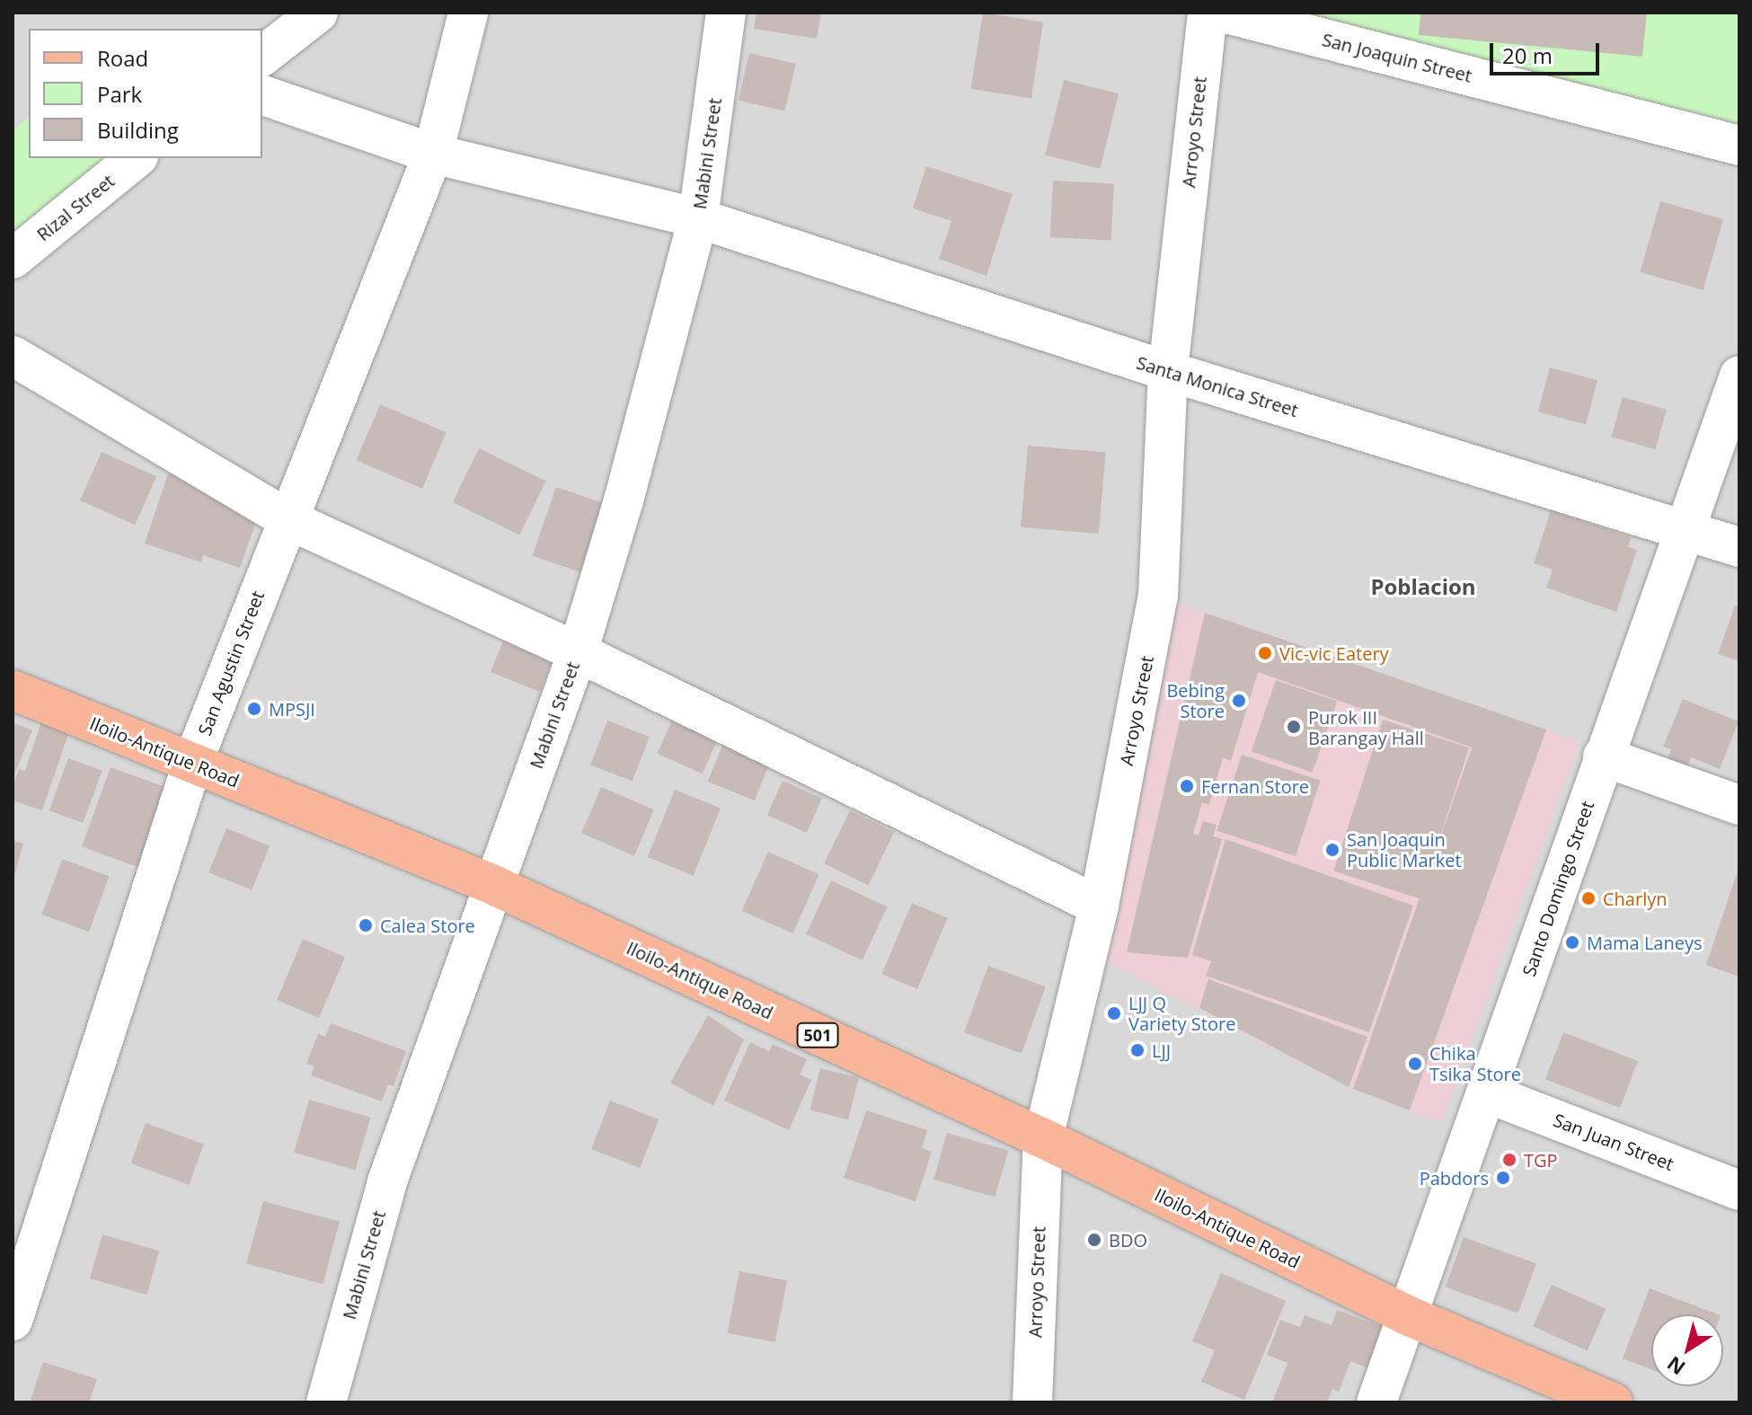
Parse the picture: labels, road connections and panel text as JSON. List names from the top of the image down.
{
  "streets": {
    "main road": ["Iloilo-Antique Road", "501"],
    "street": [
      "San Joaquin Street",
      "Arroyo Street",
      "Mabini Street",
      "Rizal Street",
      "Santa Monica Street",
      "San Agustin Street",
      "Santo Domingo Street",
      "San Juan Street"
    ]
  },
  "crossings": [
    ["Arroyo Street", "Santa Monica Street"],
    ["Arroyo Street", "Iloilo-Antique Road"],
    ["Mabini Street", "Santa Monica Street"],
    ["Mabini Street", "Iloilo-Antique Road"],
    ["Santa Monica Street", "San Agustin Street"],
    ["Santa Monica Street", "Santo Domingo Street"],
    ["San Agustin Street", "Iloilo-Antique Road"],
    ["Iloilo-Antique Road", "Santo Domingo Street"],
    ["Santo Domingo Street", "San Juan Street"]
  ],
  "districts": ["Poblacion"],
  "places": [
    "Vic-vic Eatery",
    "Bebing Store",
    "MPSJI",
    "Purok III Barangay Hall",
    "Fernan Store",
    "San Joaquin Public Market",
    "Charlyn",
    "Calea Store",
    "Mama Laneys",
    "LJJ Q Variety Store",
    "LJJ",
    "Chika Tsika Store",
    "TGP",
    "Pabdors",
    "BDO"
  ],
  "legend": ["Road", "Park", "Building"],
  "scale_bar": "20 m",
  "north": "bottom left"
}
